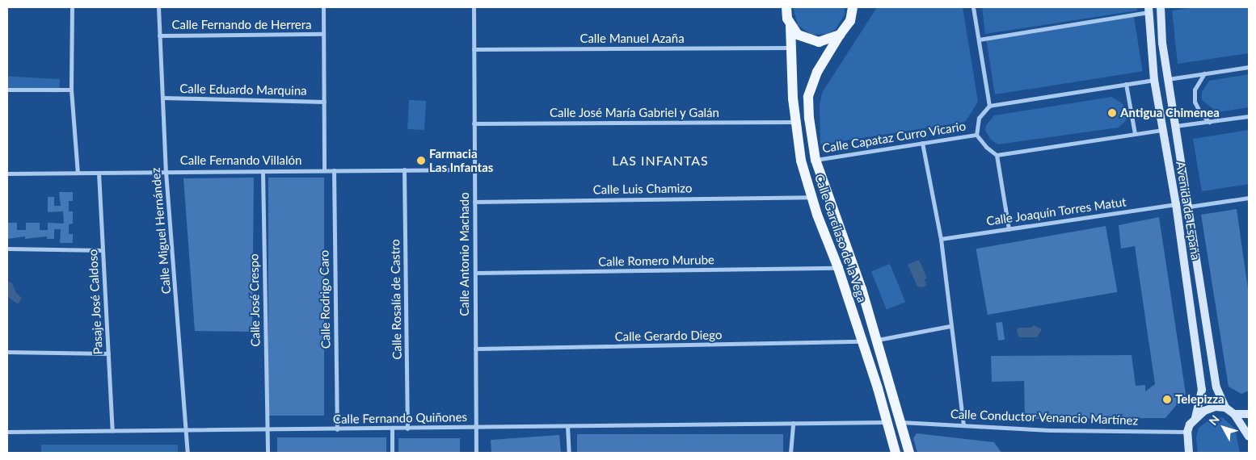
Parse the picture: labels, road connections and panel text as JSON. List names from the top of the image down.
{
  "streets": {
    "main road": ["Avenida de España", "Calle Garcilaso de la Vega"],
    "street": [
      "Calle Fernando de Herrera",
      "Calle Manuel Azaña",
      "Calle Eduardo Marquina",
      "Calle José María Gabriel y Galán",
      "Calle Capataz Curro Vicario",
      "Calle Fernando Villalón",
      "Calle Luis Chamizo",
      "Calle Joaquín Torres Matut",
      "Calle Miguel Hernández",
      "Calle Antonio Machado",
      "Calle Romero Murube",
      "Calle Rodrigo Caro",
      "Calle Rosalía de Castro",
      "Calle José Crespo",
      "Pasaje José Caldoso",
      "Calle Gerardo Diego",
      "Calle Conductor Venancio Martínez",
      "Calle Fernando Quiñones"
    ]
  },
  "crossings": [
    ["Calle Fernando de Herrera", "Calle Miguel Hernández"],
    ["Calle Manuel Azaña", "Calle Garcilaso de la Vega"],
    ["Calle Manuel Azaña", "Calle Antonio Machado"],
    ["Calle Eduardo Marquina", "Calle Miguel Hernández"],
    ["Calle José María Gabriel y Galán", "Calle Garcilaso de la Vega"],
    ["Calle José María Gabriel y Galán", "Calle Antonio Machado"],
    ["Calle Capataz Curro Vicario", "Calle Garcilaso de la Vega"],
    ["Calle Fernando Villalón", "Calle Miguel Hernández"],
    ["Calle Fernando Villalón", "Calle Antonio Machado"],
    ["Calle Fernando Villalón", "Calle Rodrigo Caro"],
    ["Calle Fernando Villalón", "Calle Rosalía de Castro"],
    ["Calle Fernando Villalón", "Calle José Crespo"],
    ["Calle Fernando Villalón", "Pasaje José Caldoso"],
    ["Calle Luis Chamizo", "Calle Garcilaso de la Vega"],
    ["Calle Luis Chamizo", "Calle Antonio Machado"],
    ["Avenida de España", "Calle Joaquín Torres Matut"],
    ["Avenida de España", "Calle Conductor Venancio Martínez"],
    ["Calle Miguel Hernández", "Calle Fernando Quiñones"],
    ["Calle Garcilaso de la Vega", "Calle Romero Murube"],
    ["Calle Garcilaso de la Vega", "Calle Gerardo Diego"],
    ["Calle Garcilaso de la Vega", "Calle Conductor Venancio Martínez"],
    ["Calle Garcilaso de la Vega", "Calle Fernando Quiñones"],
    ["Calle Antonio Machado", "Calle Romero Murube"],
    ["Calle Antonio Machado", "Calle Gerardo Diego"],
    ["Calle Antonio Machado", "Calle Fernando Quiñones"],
    ["Calle Rodrigo Caro", "Calle Fernando Quiñones"],
    ["Calle Rosalía de Castro", "Calle Fernando Quiñones"],
    ["Calle José Crespo", "Calle Fernando Quiñones"],
    ["Pasaje José Caldoso", "Calle Fernando Quiñones"]
  ],
  "districts": ["LAS INFANTAS"],
  "places": ["Antigua Chimenea", "Farmacia Las Infantas", "Telepizza"],
  "north": "top left"
}
